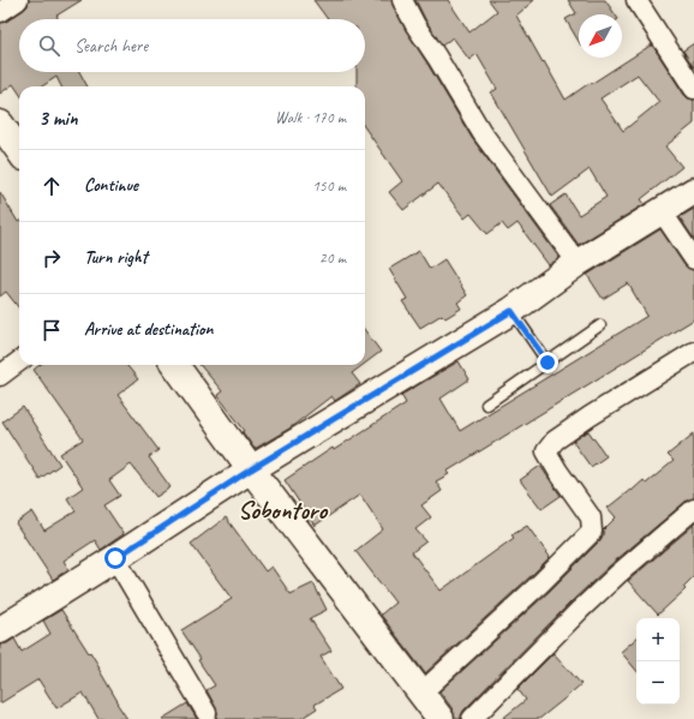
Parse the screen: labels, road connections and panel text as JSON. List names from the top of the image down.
{
  "districts": ["Sobontoro"],
  "north": "bottom left",
  "page": {
    "search": "Search here",
    "heading": ["3 min", "Walk · 170 m"],
    "list": [
      ["Continue", "150 m"],
      ["Turn right", "20 m"],
      "Arrive at destination"
    ],
    "map_buttons": ["+", "−"]
  }
}
